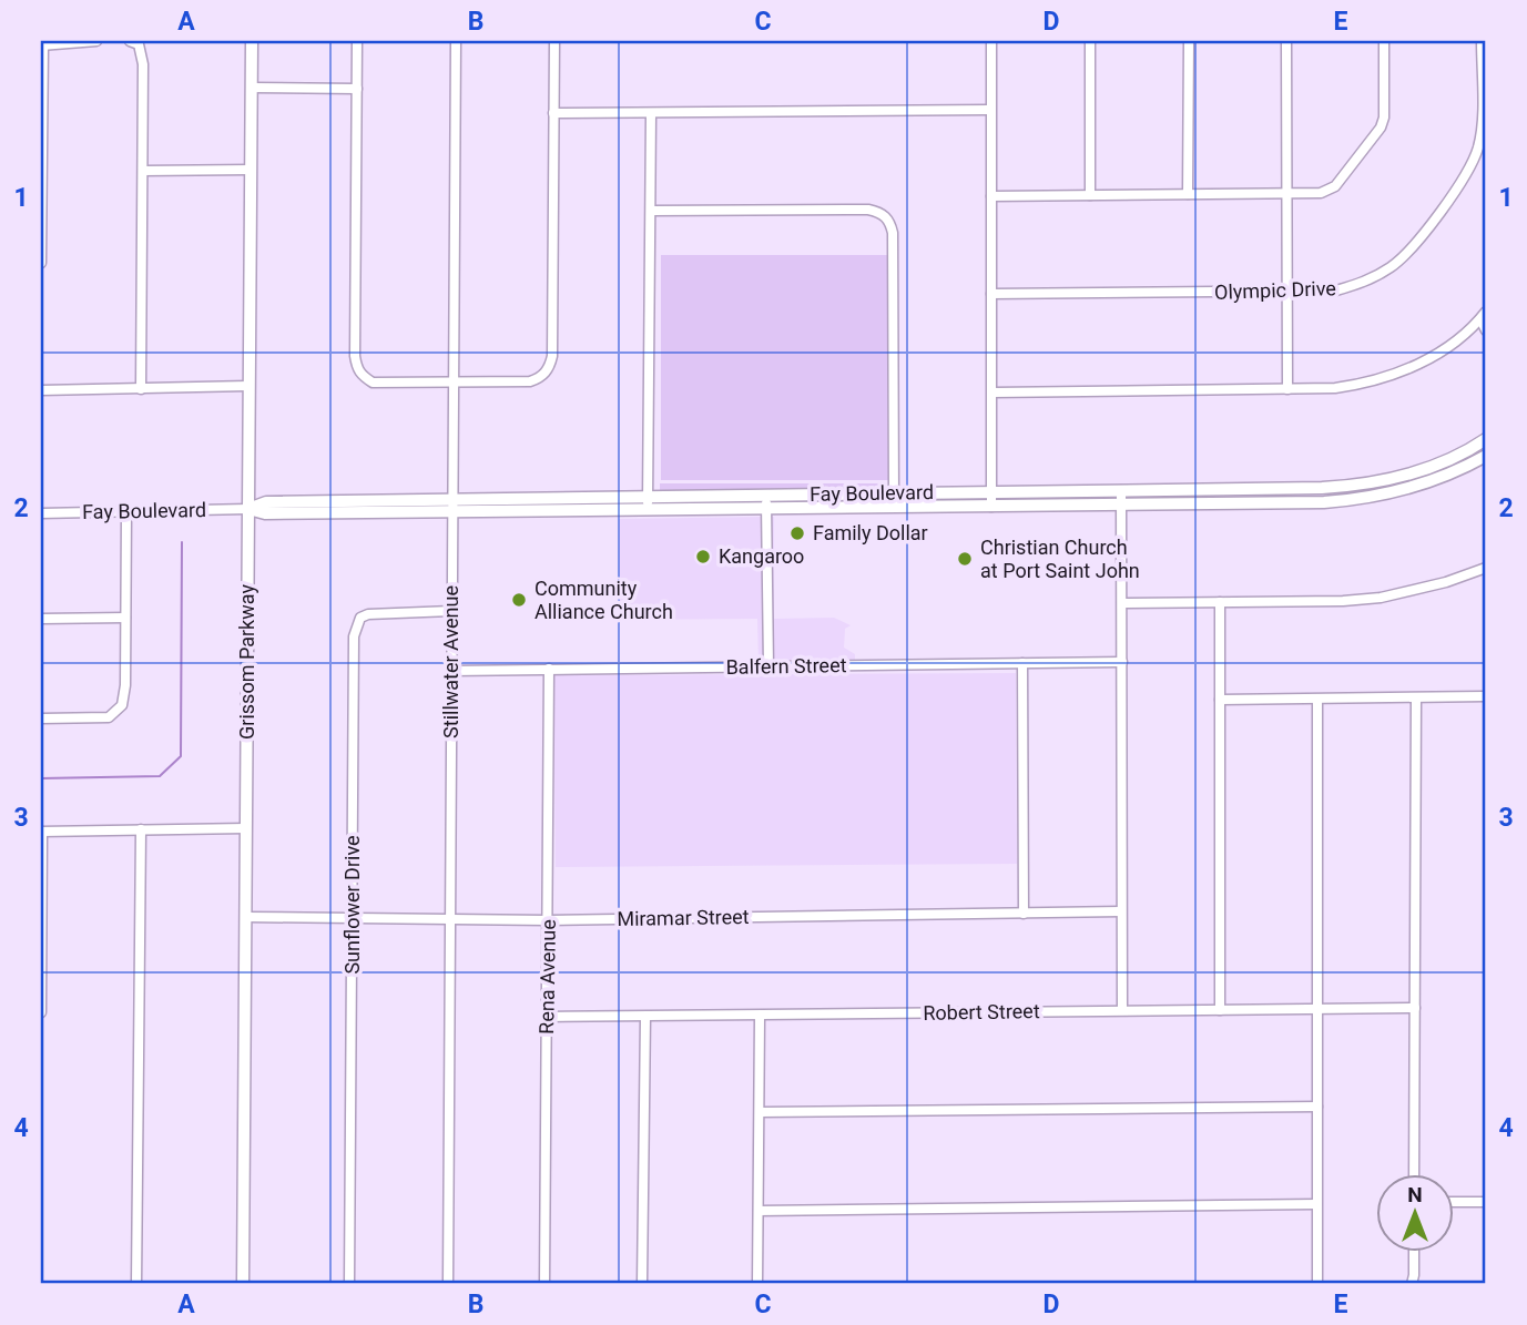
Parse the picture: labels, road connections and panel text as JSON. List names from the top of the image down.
{
  "streets": {
    "main road": ["Fay Boulevard", "Grissom Parkway"],
    "street": [
      "Olympic Drive",
      "Stillwater Avenue",
      "Balfern Street",
      "Sunflower Drive",
      "Miramar Street",
      "Rena Avenue",
      "Robert Street"
    ]
  },
  "crossings": [
    ["Fay Boulevard", "Grissom Parkway"],
    ["Fay Boulevard", "Stillwater Avenue"],
    ["Grissom Parkway", "Miramar Street"],
    ["Stillwater Avenue", "Balfern Street"],
    ["Stillwater Avenue", "Sunflower Drive"],
    ["Stillwater Avenue", "Miramar Street"],
    ["Balfern Street", "Rena Avenue"],
    ["Sunflower Drive", "Miramar Street"],
    ["Miramar Street", "Rena Avenue"],
    ["Rena Avenue", "Robert Street"]
  ],
  "places": [
    "Family Dollar",
    "Kangaroo",
    "Christian Church at Port Saint John",
    "Community Alliance Church"
  ],
  "north": "top",
  "grid": {
    "columns": [
      "A",
      "B",
      "C",
      "D",
      "E"
    ],
    "rows": [
      "1",
      "2",
      "3",
      "4"
    ]
  }
}
